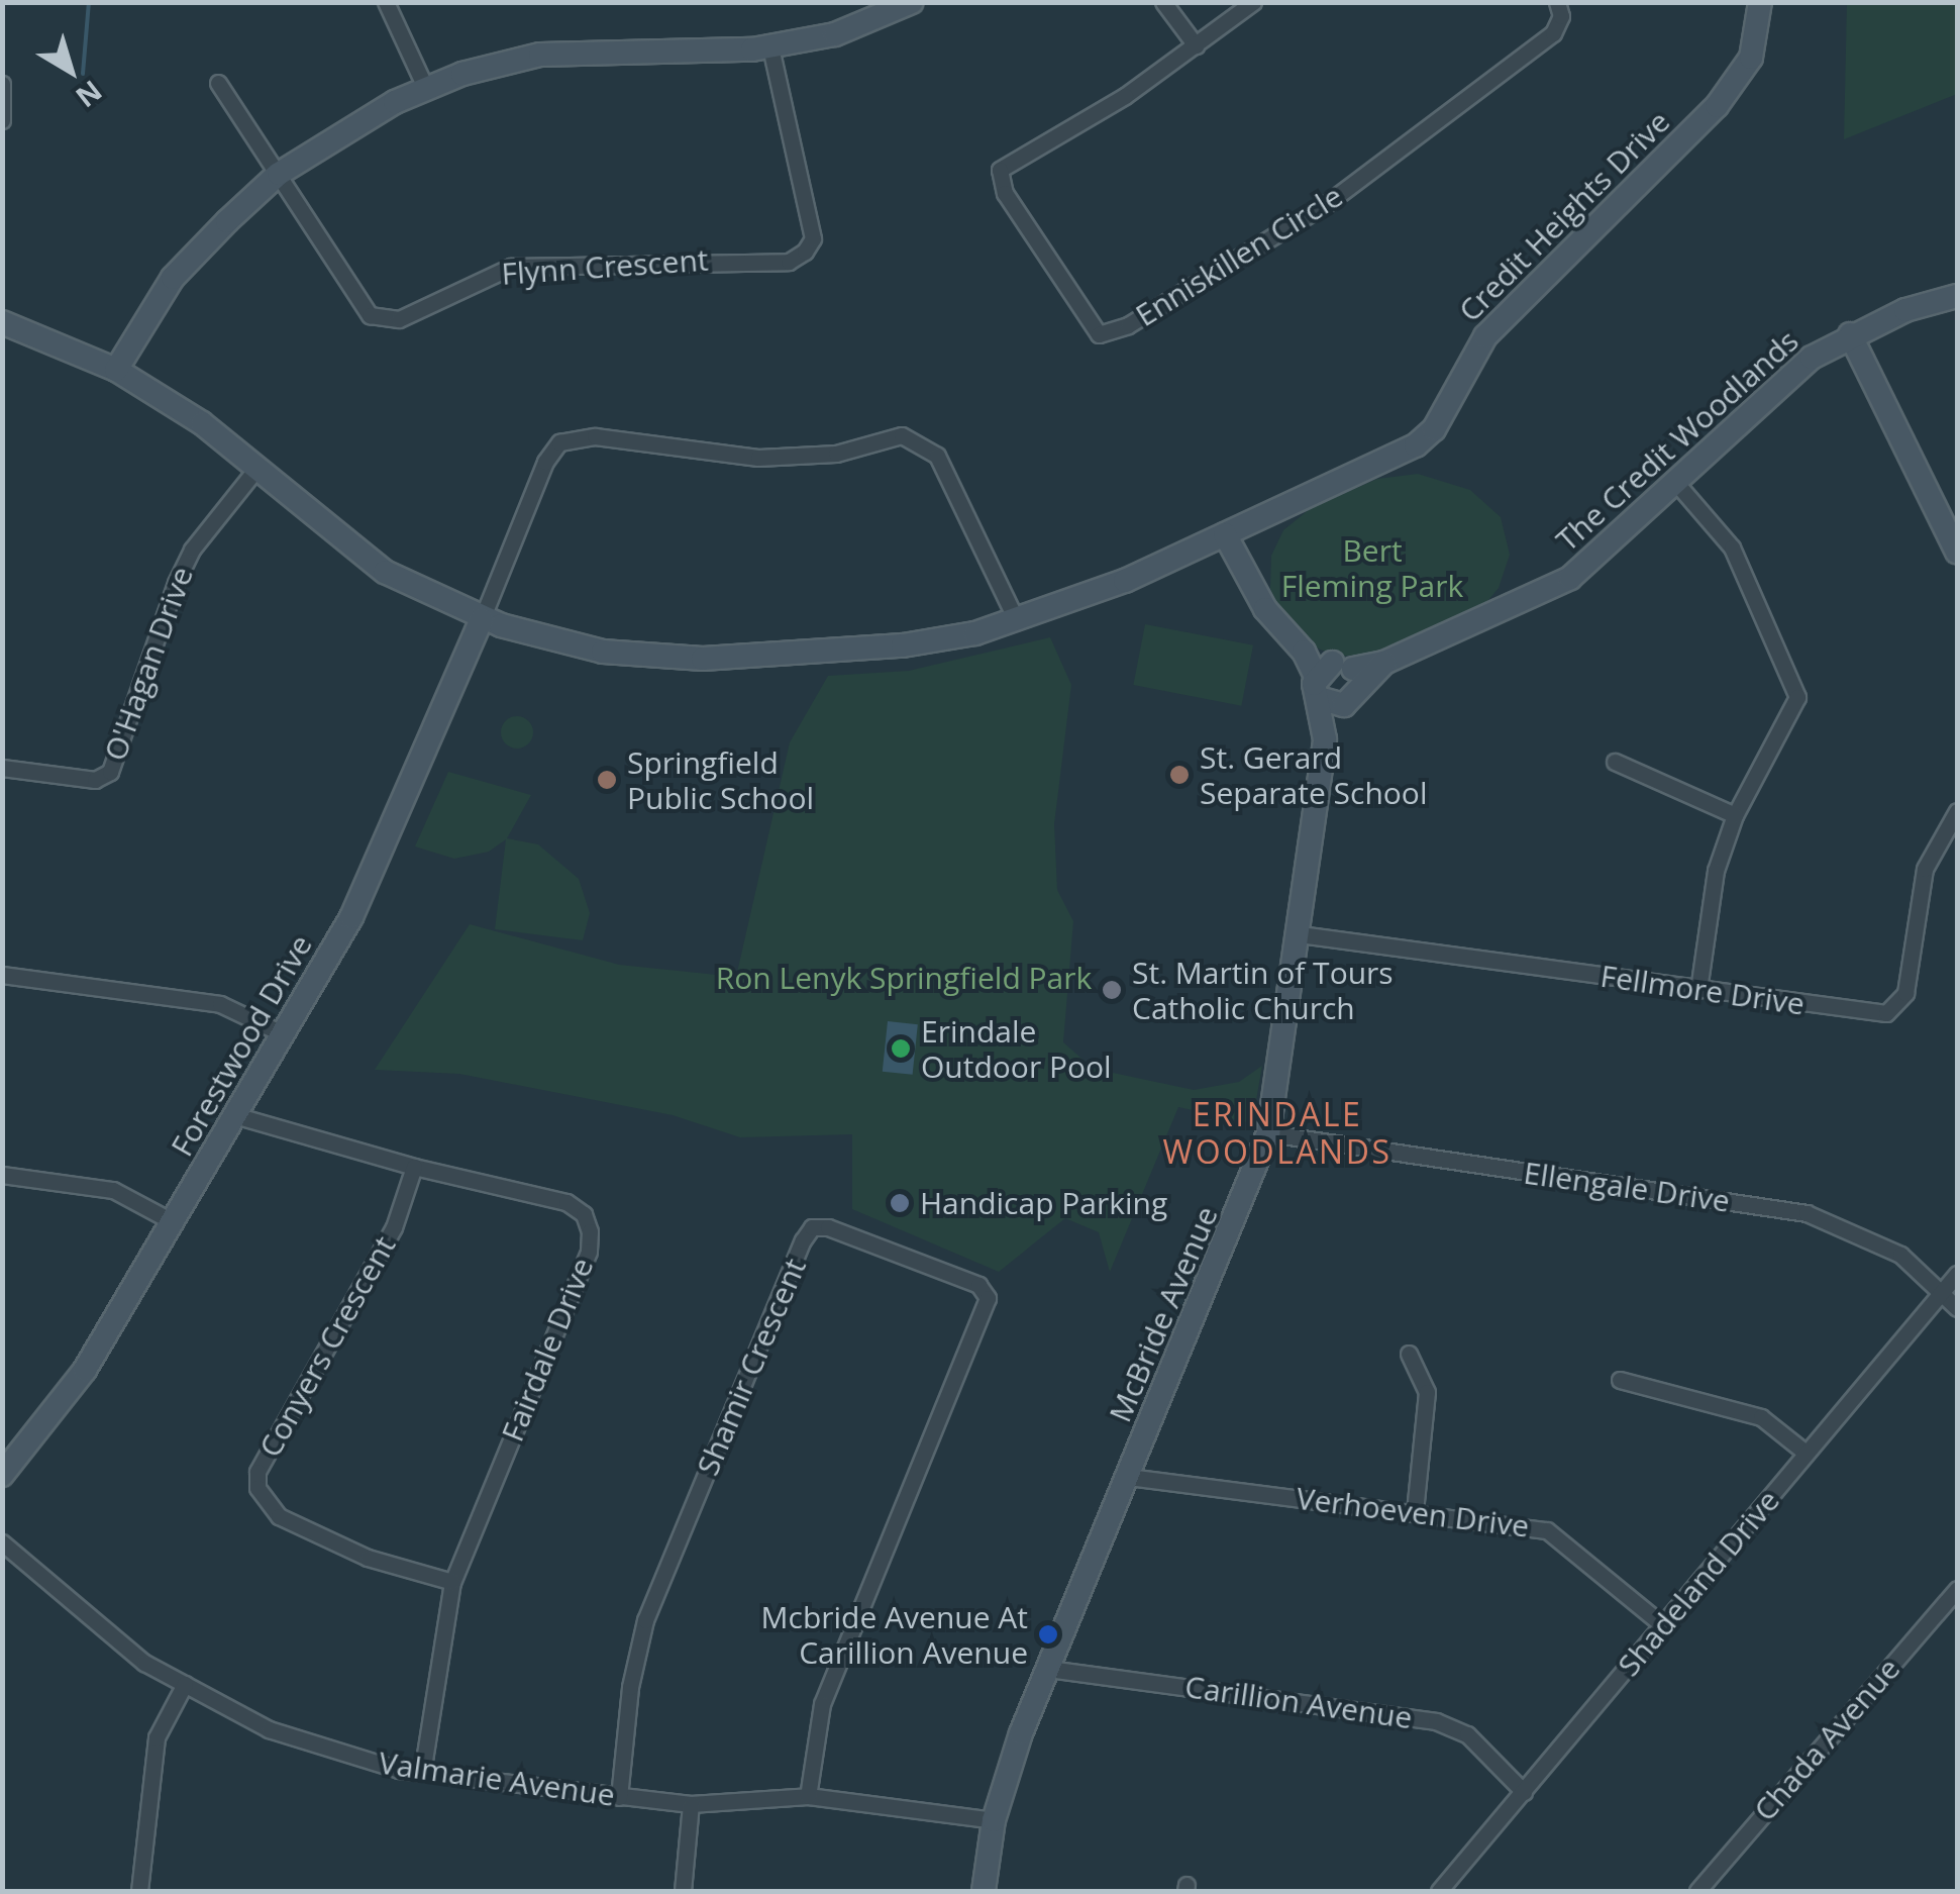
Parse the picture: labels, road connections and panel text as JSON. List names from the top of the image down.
{
  "streets": {
    "street": [
      "Credit Heights Drive",
      "Enniskillen Circle",
      "Flynn Crescent",
      "The Credit Woodlands",
      "O'Hagan Drive",
      "Fellmore Drive",
      "Forestwood Drive",
      "Ellengale Drive",
      "McBride Avenue",
      "Conyers Crescent",
      "Fairdale Drive",
      "Shamir Crescent",
      "Verhoeven Drive",
      "Shadeland Drive",
      "Carillion Avenue",
      "Chada Avenue",
      "Valmarie Avenue"
    ]
  },
  "crossings": [
    ["The Credit Woodlands", "McBride Avenue"],
    ["Fellmore Drive", "McBride Avenue"],
    ["Forestwood Drive", "Fairdale Drive"],
    ["Ellengale Drive", "McBride Avenue"],
    ["Ellengale Drive", "Shadeland Drive"],
    ["McBride Avenue", "Verhoeven Drive"],
    ["McBride Avenue", "Carillion Avenue"],
    ["McBride Avenue", "Valmarie Avenue"],
    ["Conyers Crescent", "Fairdale Drive"],
    ["Fairdale Drive", "Valmarie Avenue"],
    ["Shamir Crescent", "Valmarie Avenue"],
    ["Verhoeven Drive", "Shadeland Drive"],
    ["Shadeland Drive", "Carillion Avenue"]
  ],
  "districts": ["ERINDALE WOODLANDS"],
  "parks": ["Bert Fleming Park", "Ron Lenyk Springfield Park"],
  "places": [
    "St. Gerard Separate School",
    "Springfield Public School",
    "St. Martin of Tours Catholic Church",
    "Erindale Outdoor Pool",
    "Handicap Parking",
    "Mcbride Avenue At Carillion Avenue"
  ],
  "north": "bottom right"
}
